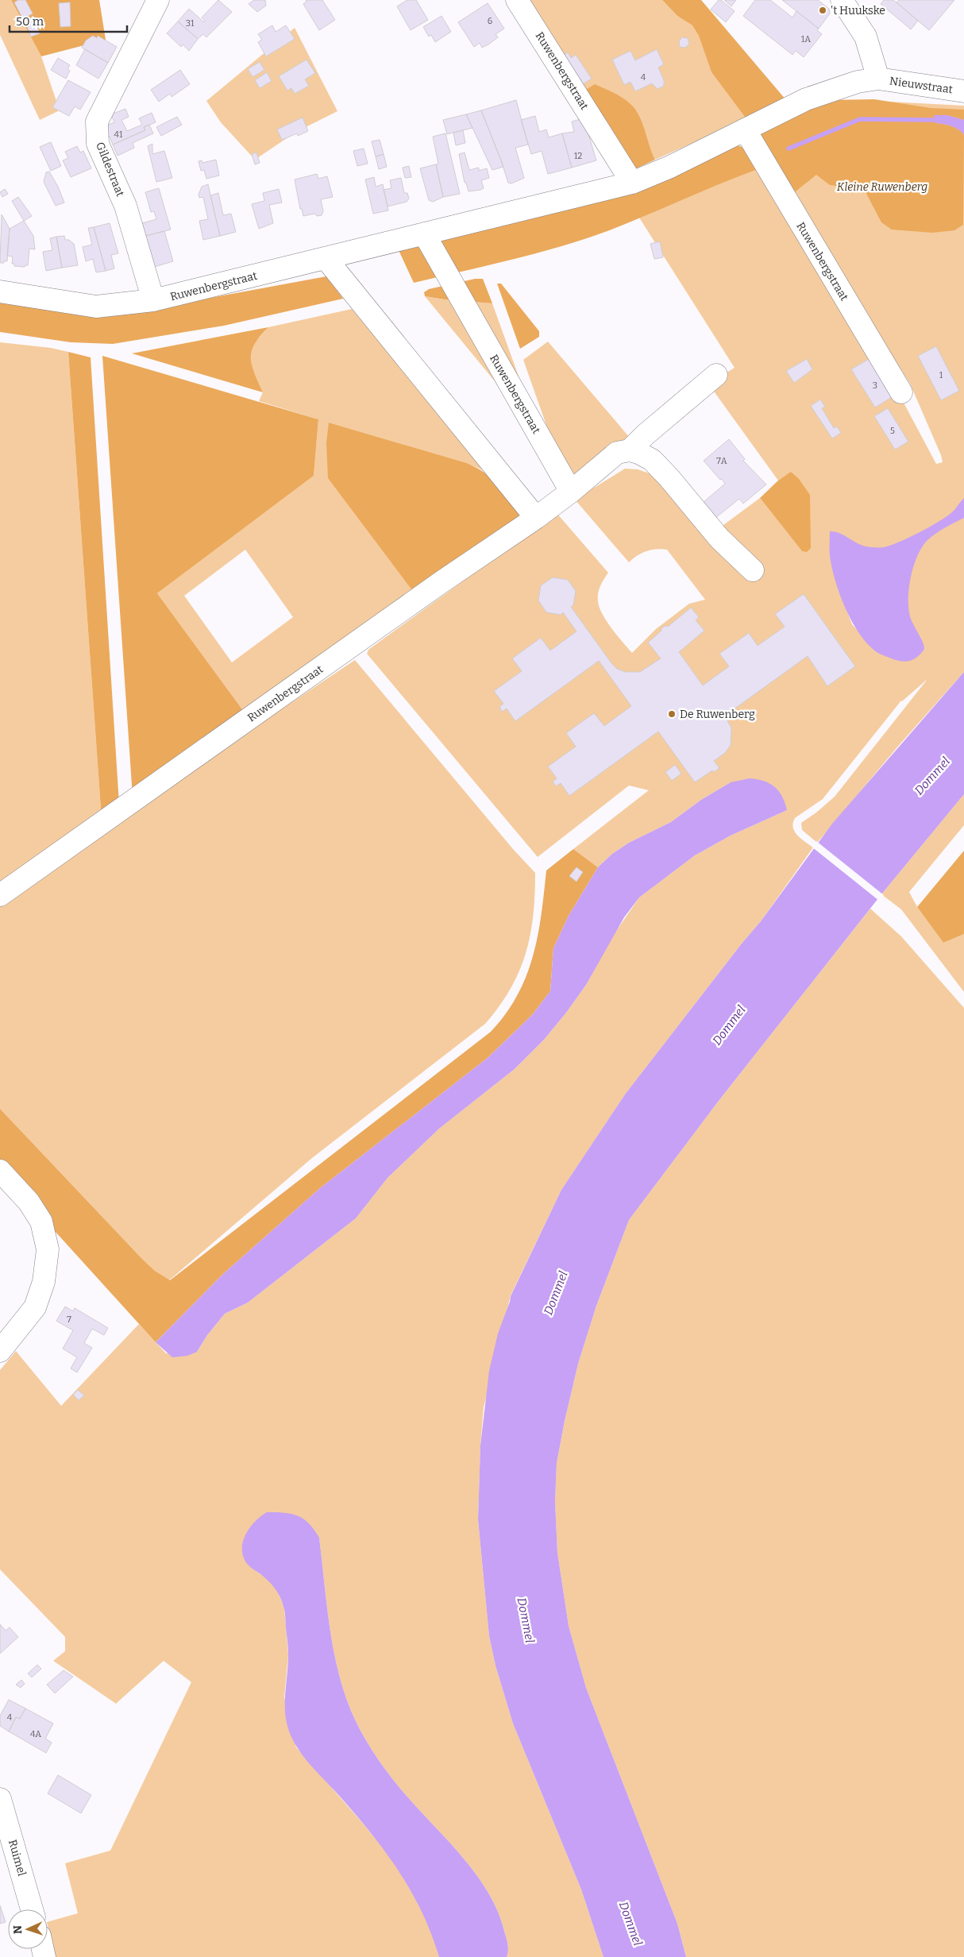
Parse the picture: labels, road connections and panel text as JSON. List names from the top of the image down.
{
  "streets": {
    "street": [
      "Ruwenbergstraat",
      "Nieuwstraat",
      "Gildestraat",
      "Ruimel"
    ]
  },
  "crossings": [
    ["Ruwenbergstraat", "Nieuwstraat"],
    ["Ruwenbergstraat", "Gildestraat"]
  ],
  "water": ["Dommel"],
  "parks": ["Kleine Ruwenberg"],
  "places": ["'t Huukske", "De Ruwenberg"],
  "house_numbers": [
    "6",
    "31",
    "1A",
    "4",
    "41",
    "12",
    "1",
    "3",
    "5",
    "7A",
    "7",
    "4",
    "4A"
  ],
  "scale_bar": "50 m",
  "north": "left"
}
